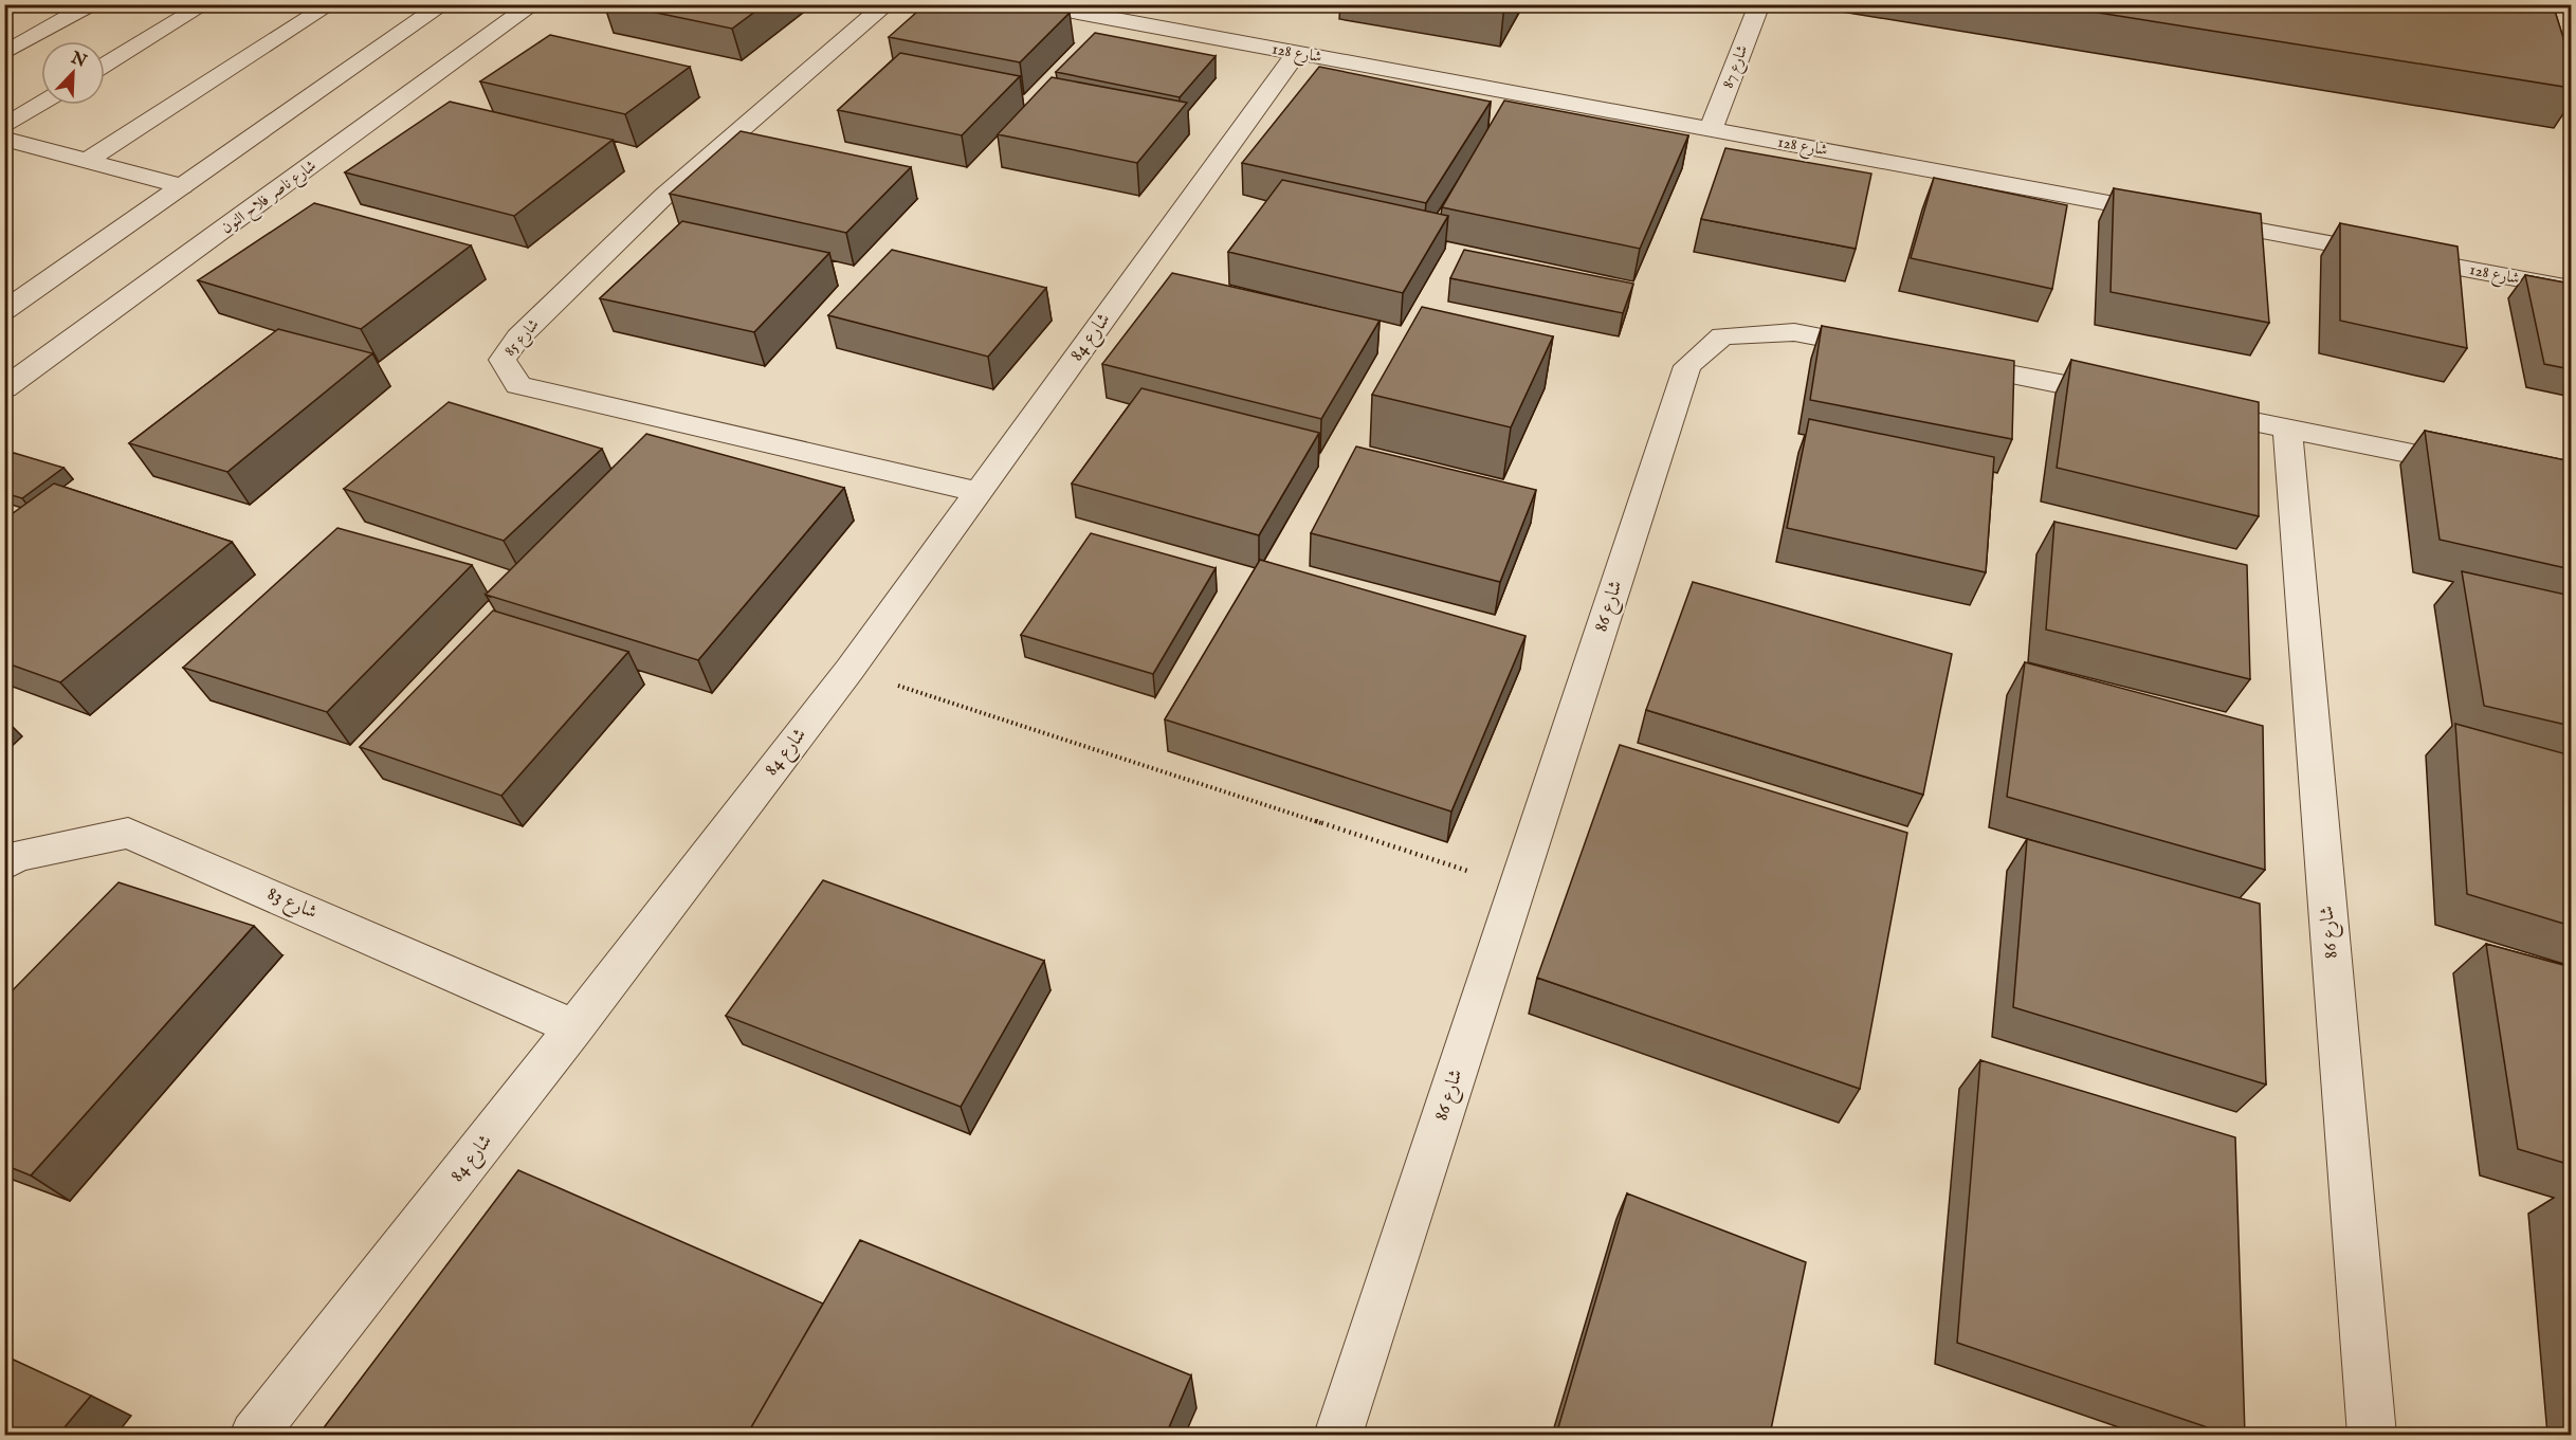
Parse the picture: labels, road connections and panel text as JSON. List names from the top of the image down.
{
  "streets": {
    "street": [
      "شارع 128",
      "شارع 87",
      "شارع ناصر فلاح النون",
      "شارع 85",
      "شارع 84",
      "شارع 86",
      "شارع 83"
    ]
  },
  "crossings": [
    ["شارع 128", "شارع 87"],
    ["شارع 128", "شارع 84"],
    ["شارع 85", "شارع 84"],
    ["شارع 84", "شارع 83"]
  ],
  "north": "top right"
}
